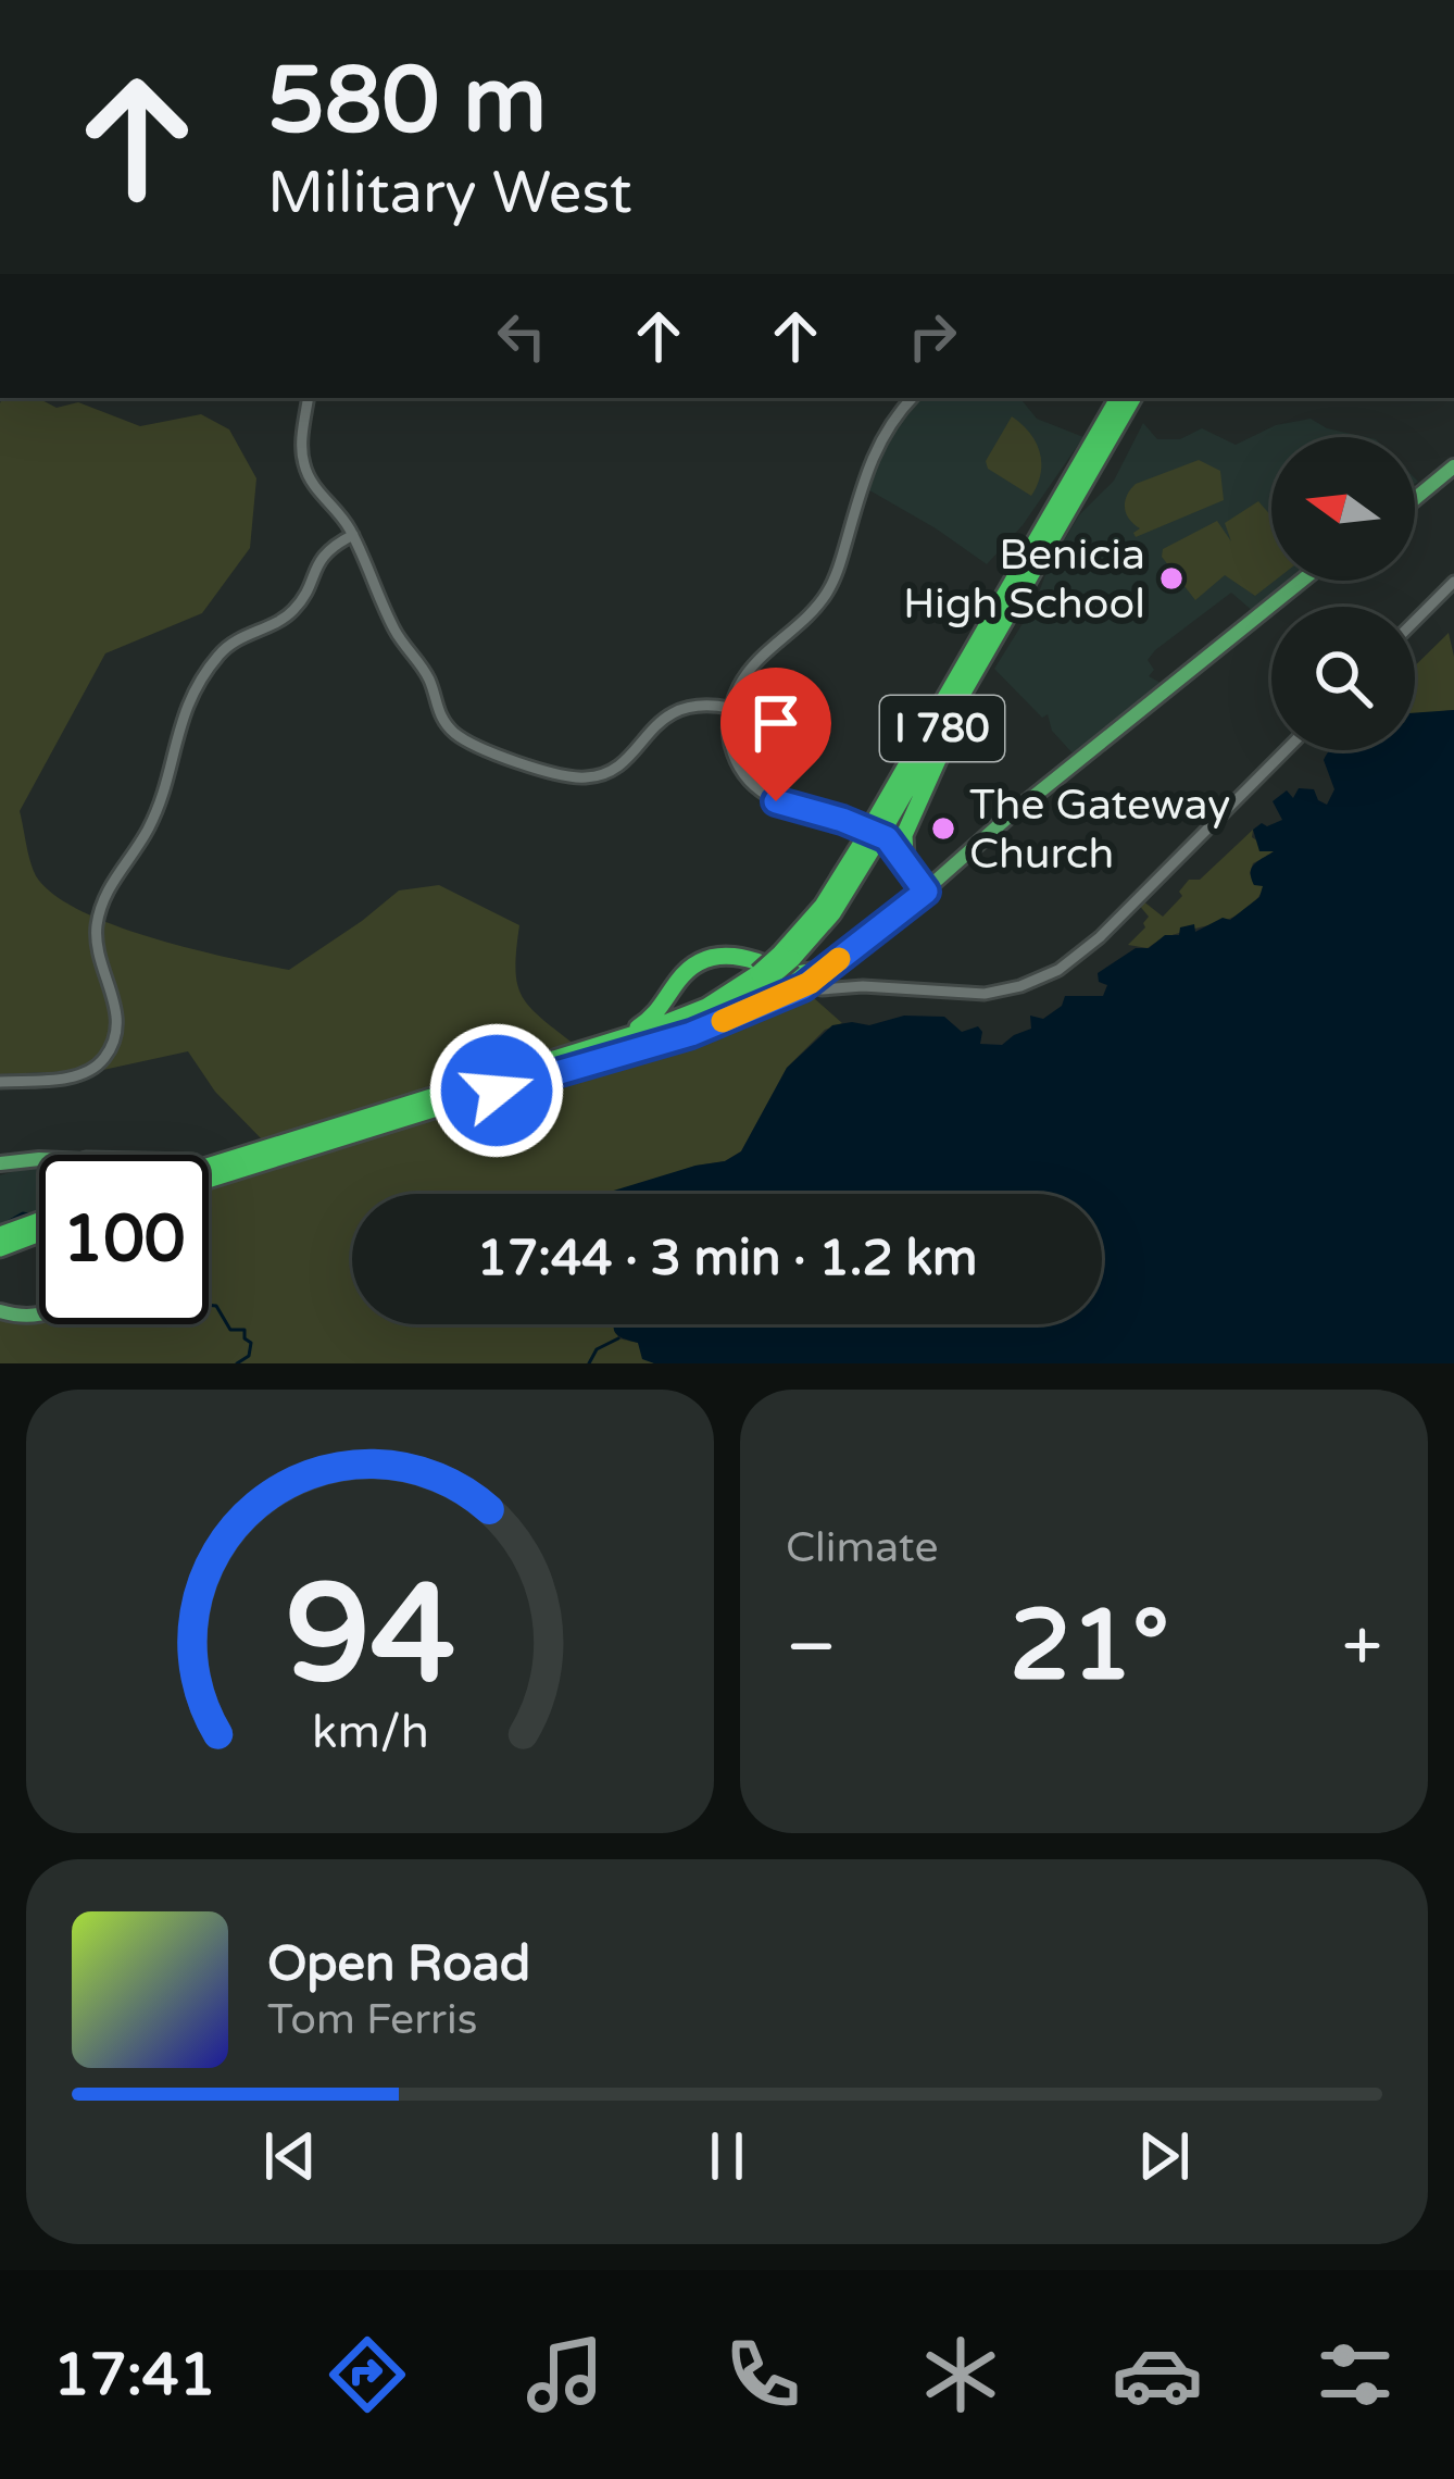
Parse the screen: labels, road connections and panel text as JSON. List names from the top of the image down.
{
  "streets": {
    "highway": ["I 780"]
  },
  "places": ["Benicia High School", "The Gateway Church"],
  "north": "left",
  "page": {
    "turn": ["580 m", "Military West"],
    "limit": "100",
    "trip": "17:44 · 3 min · 1.2 km",
    "tile": "Climate",
    "heat": ["−", "21°", "+"],
    "song": ["Open Road", "Tom Ferris"],
    "tabs": "17:41",
    "gauge": ["94", "km/h"]
  }
}
